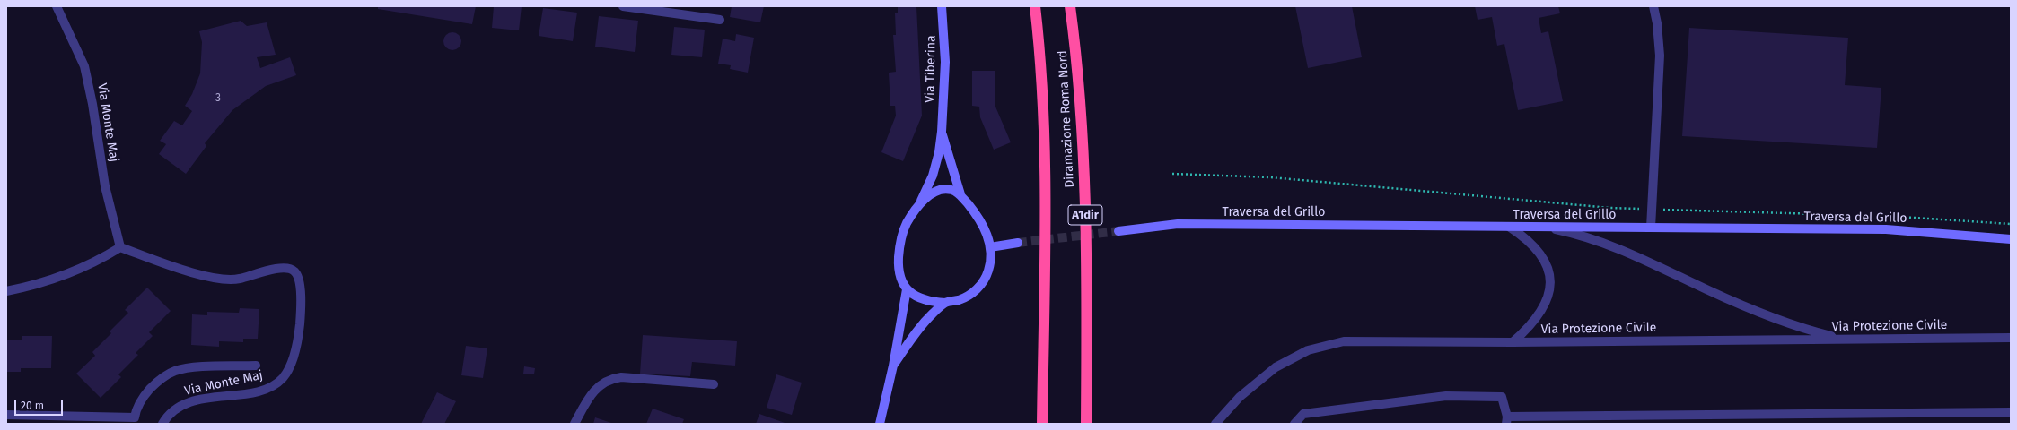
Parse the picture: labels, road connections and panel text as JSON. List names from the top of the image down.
{
  "streets": {
    "highway": ["Diramazione Roma Nord", "A1dir"],
    "main road": ["Via Tiberina", "Traversa del Grillo"],
    "street": ["Via Monte Maj", "Via Protezione Civile"]
  },
  "house_numbers": ["3"],
  "scale_bar": "20 m"
}
